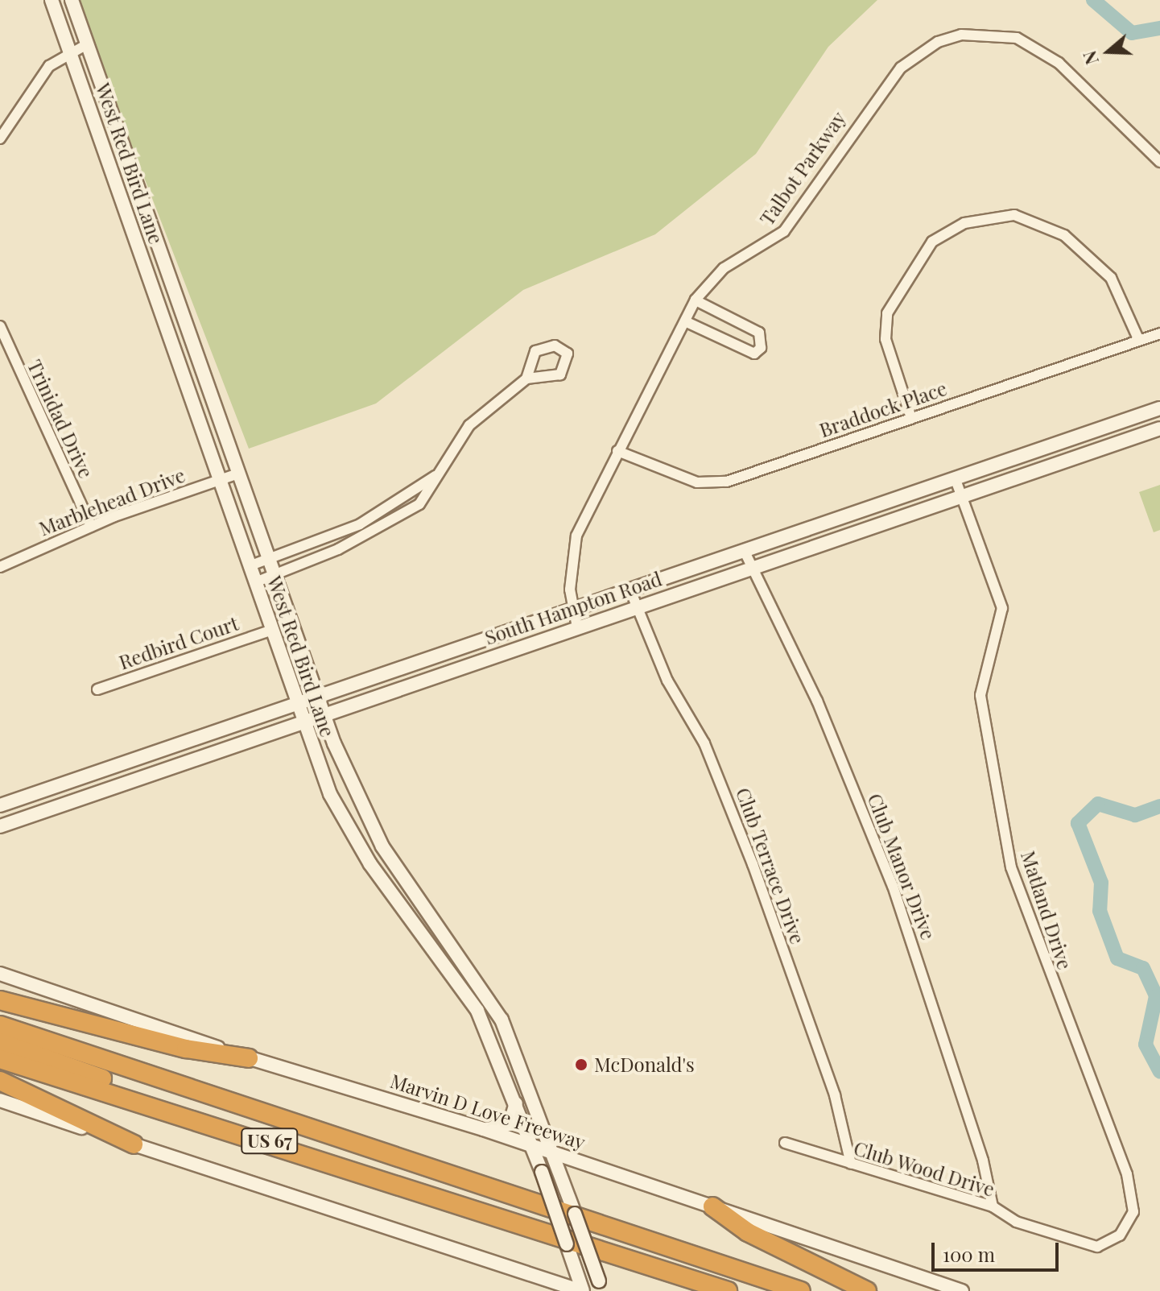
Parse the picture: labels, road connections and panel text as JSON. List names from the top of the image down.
{
  "streets": {
    "highway": ["US 67"],
    "main road": ["West Red Bird Lane", "South Hampton Road", "Marvin D Love Freeway"],
    "street": [
      "Talbot Parkway",
      "Braddock Place",
      "Trinidad Drive",
      "Marblehead Drive",
      "Redbird Court",
      "Club Terrace Drive",
      "Club Manor Drive",
      "Matland Drive",
      "Club Wood Drive"
    ]
  },
  "crossings": [
    ["West Red Bird Lane", "Marblehead Drive"],
    ["West Red Bird Lane", "South Hampton Road"],
    ["West Red Bird Lane", "Redbird Court"],
    ["West Red Bird Lane", "Marvin D Love Freeway"],
    ["Talbot Parkway", "Braddock Place"],
    ["Talbot Parkway", "South Hampton Road"],
    ["Trinidad Drive", "Marblehead Drive"],
    ["South Hampton Road", "Club Terrace Drive"],
    ["South Hampton Road", "Club Manor Drive"],
    ["South Hampton Road", "Matland Drive"],
    ["Club Terrace Drive", "Club Wood Drive"],
    ["Club Manor Drive", "Club Wood Drive"],
    ["Matland Drive", "Club Wood Drive"]
  ],
  "places": ["McDonald's"],
  "scale_bar": "100 m",
  "north": "left"
}
